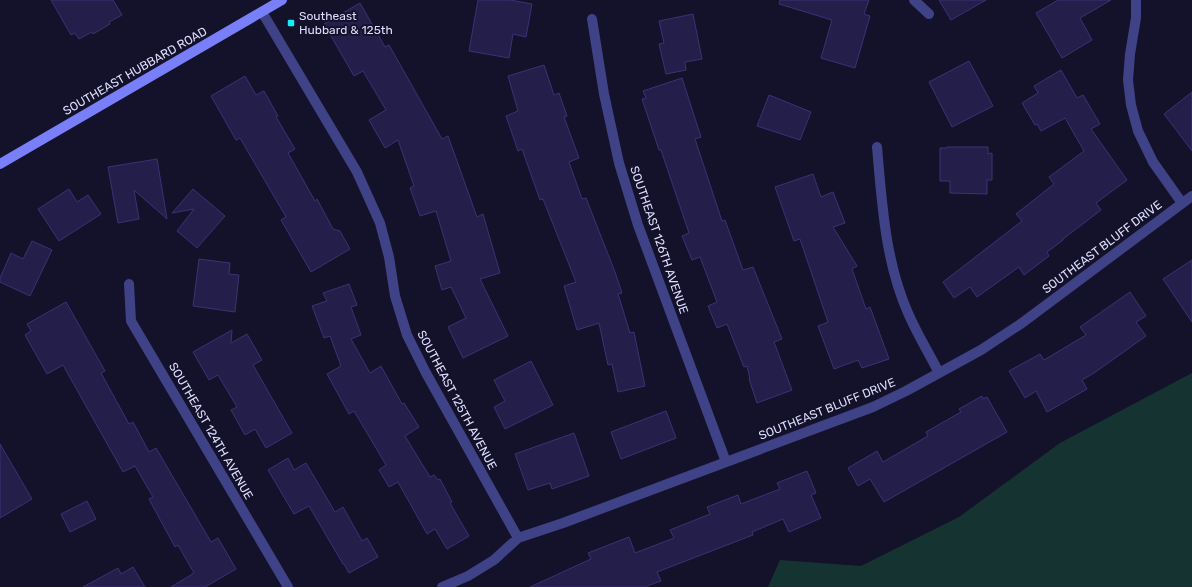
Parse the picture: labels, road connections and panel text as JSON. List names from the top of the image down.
{
  "streets": {
    "main road": ["SOUTHEAST HUBBARD ROAD"],
    "street": [
      "SOUTHEAST 126TH AVENUE",
      "SOUTHEAST BLUFF DRIVE",
      "SOUTHEAST 125TH AVENUE",
      "SOUTHEAST 124TH AVENUE"
    ]
  },
  "crossings": [
    ["SOUTHEAST HUBBARD ROAD", "SOUTHEAST 125TH AVENUE"],
    ["SOUTHEAST 126TH AVENUE", "SOUTHEAST BLUFF DRIVE"],
    ["SOUTHEAST BLUFF DRIVE", "SOUTHEAST 125TH AVENUE"]
  ],
  "places": {
    "transit": ["Southeast Hubbard & 125th"]
  }
}
